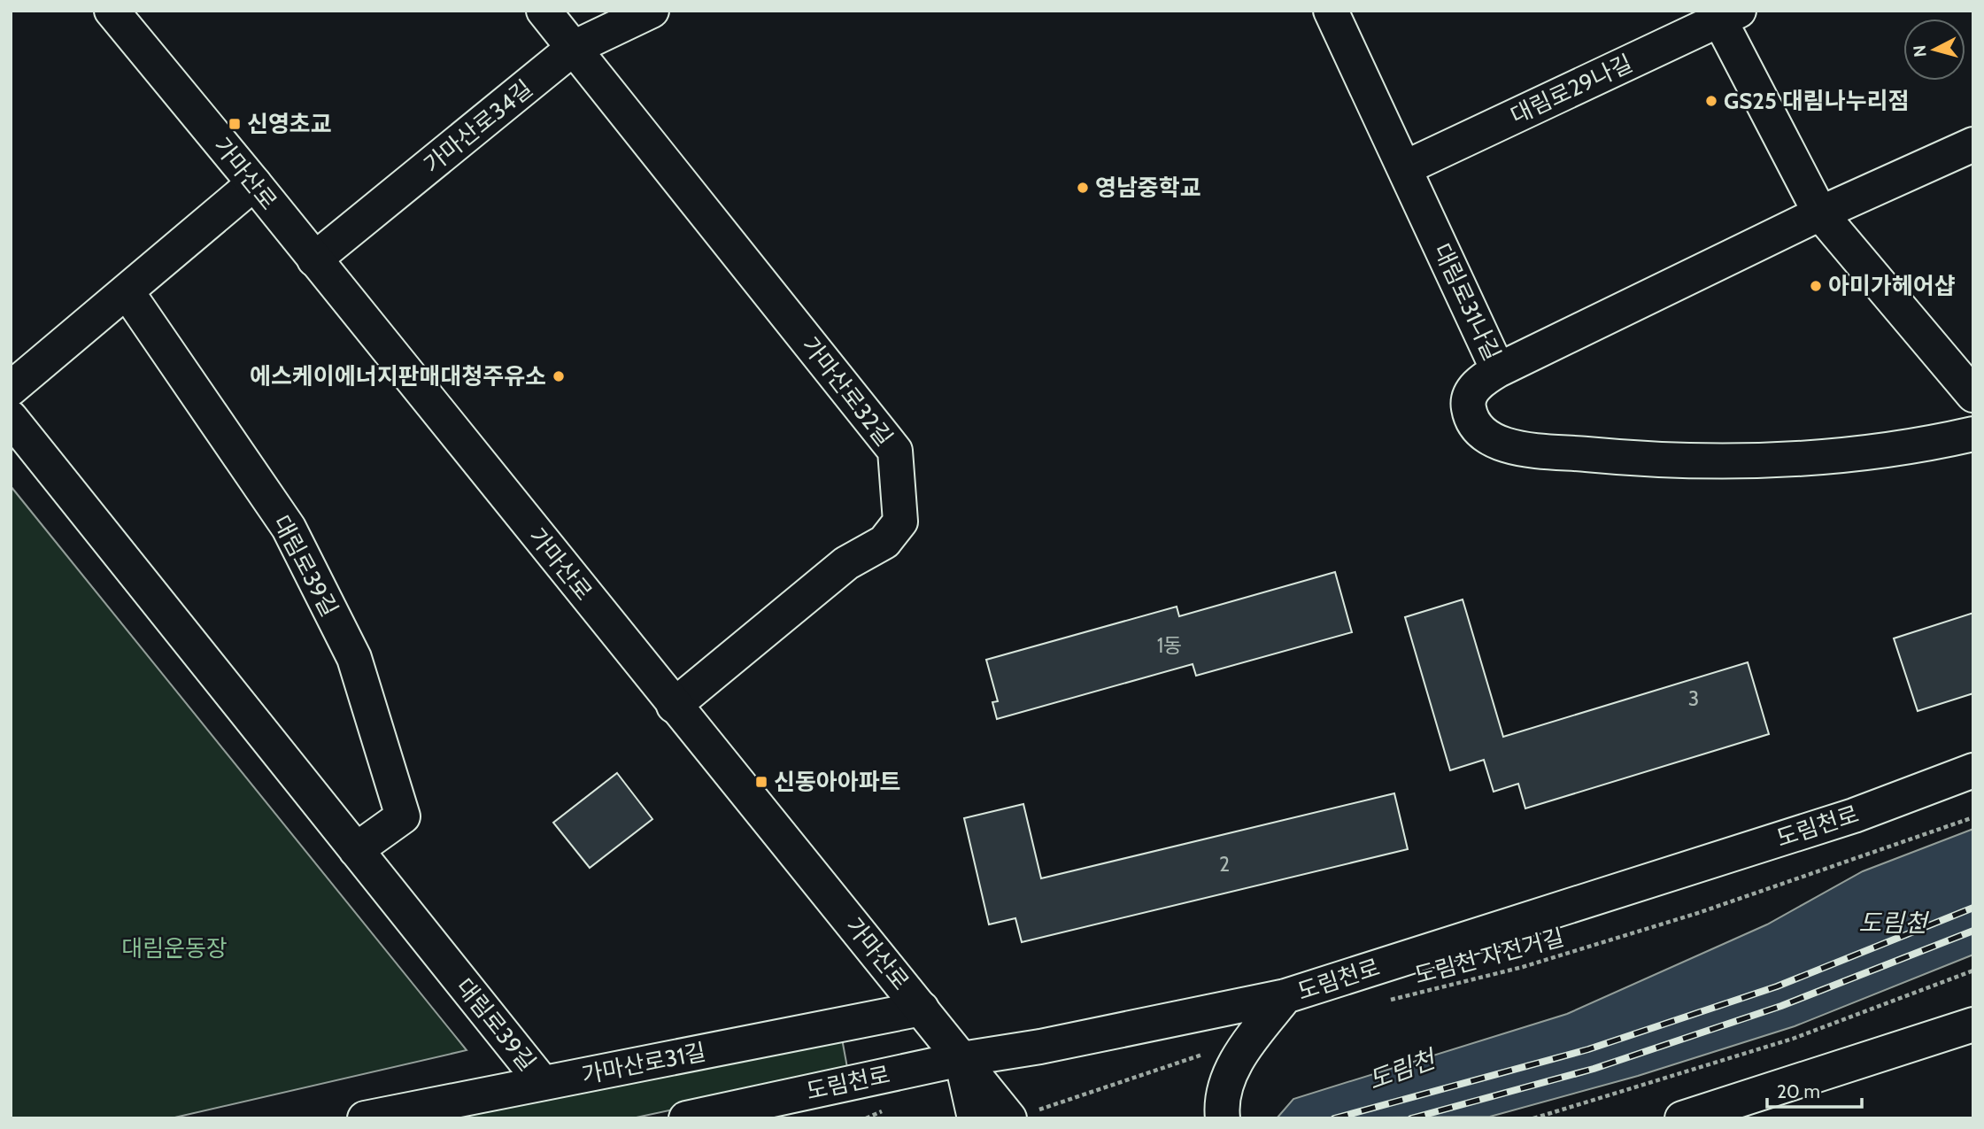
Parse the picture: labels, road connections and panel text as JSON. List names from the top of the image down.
{
  "streets": {
    "street": [
      "대림로29나길",
      "가마산로34길",
      "가마산로",
      "대림로31나길",
      "가마산로32길",
      "대림로39길",
      "도림천로",
      "가마산로31길"
    ],
    "path": ["도림천 자전거길"]
  },
  "crossings": [
    ["대림로29나길", "대림로31나길"],
    ["가마산로34길", "가마산로"],
    ["가마산로34길", "가마산로32길"],
    ["가마산로", "가마산로32길"],
    ["가마산로", "도림천로"],
    ["가마산로", "가마산로31길"],
    ["대림로39길", "가마산로31길"]
  ],
  "water": ["도림천"],
  "parks": ["대림운동장"],
  "places": {
    "other": [
      "GS25 대림나누리점",
      "영남중학교",
      "아미가헤어샵",
      "에스케이에너지판매대청주유소"
    ],
    "transit": ["신영초교", "신동아아파트"]
  },
  "house_numbers": ["1동", "3", "2"],
  "scale_bar": "20 m",
  "north": "left"
}
